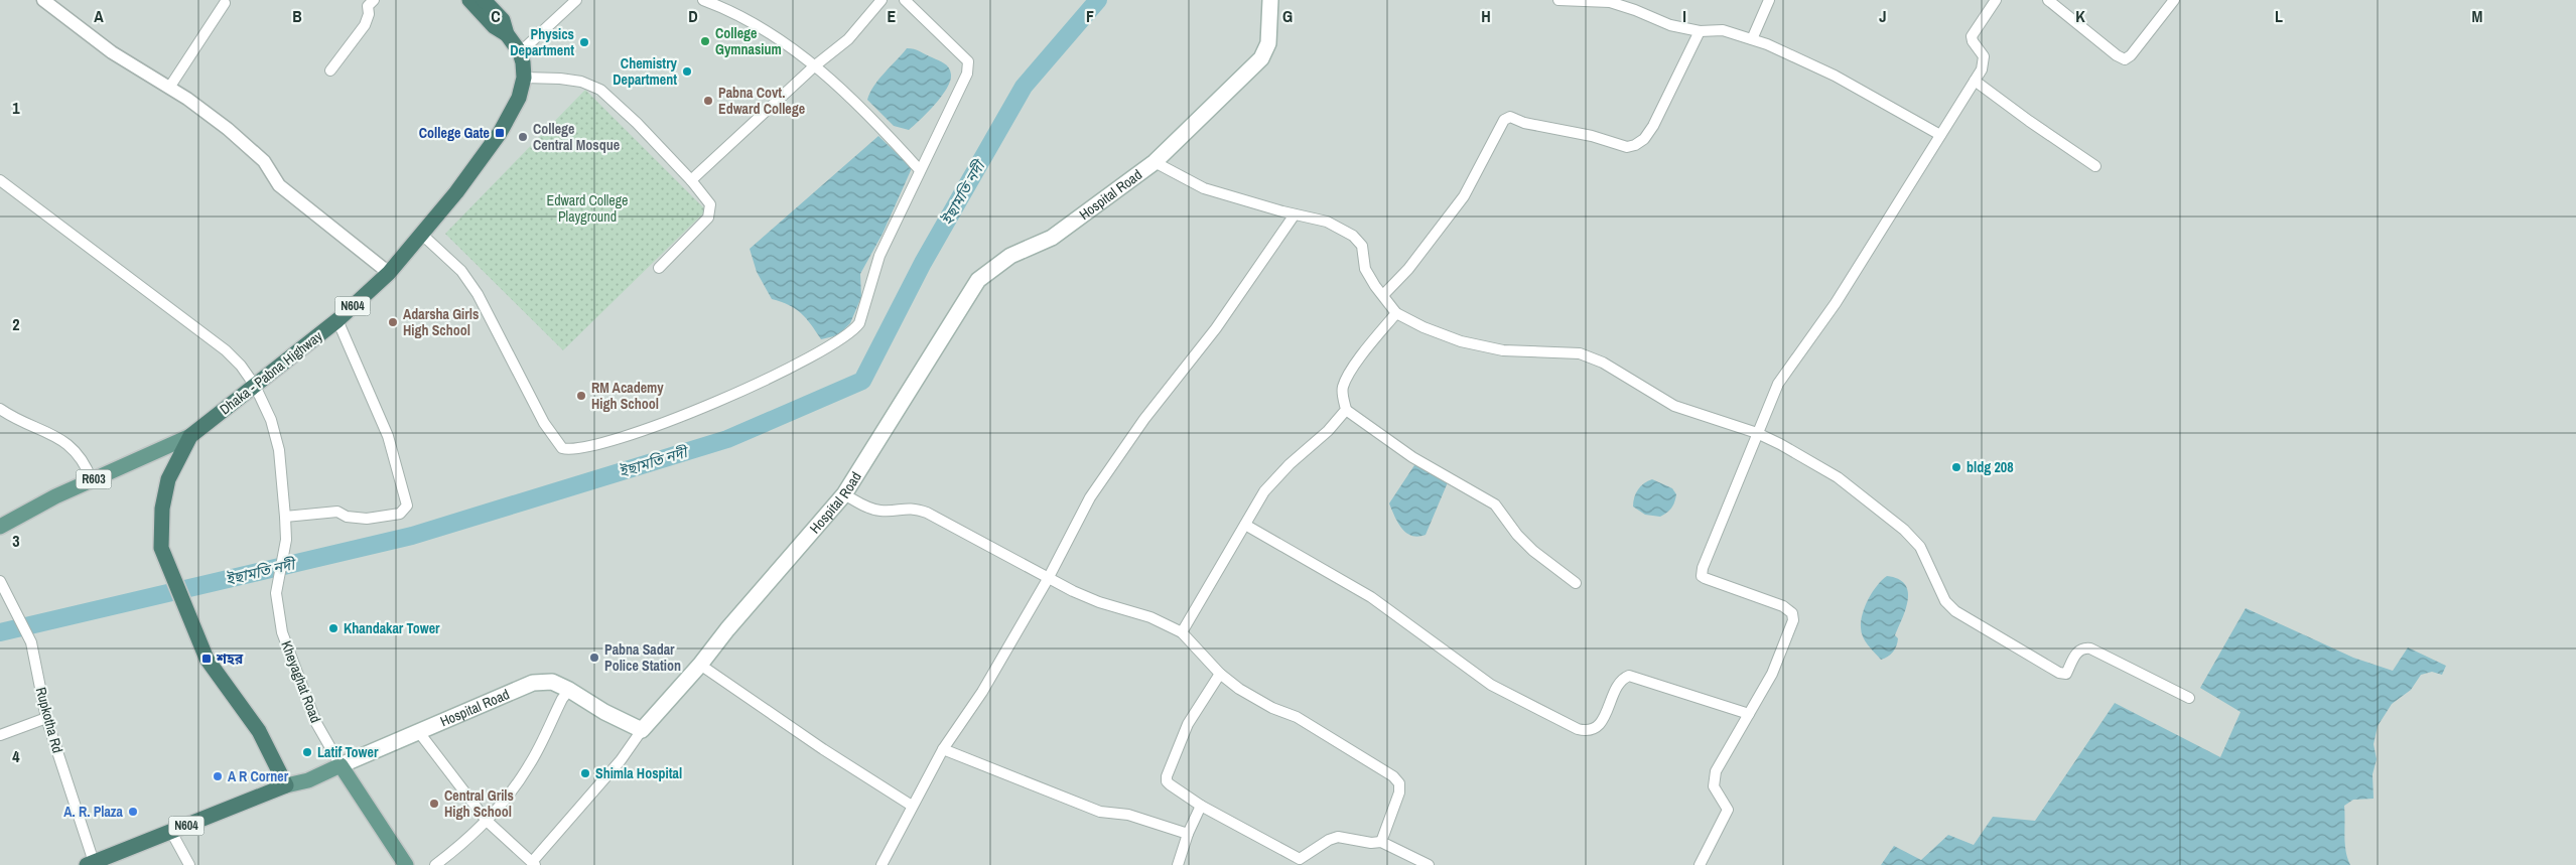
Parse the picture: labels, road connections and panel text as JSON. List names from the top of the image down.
{
  "streets": {
    "highway": ["N604", "Dhaka - Pabna Highway"],
    "main road": ["Hospital Road", "R603"],
    "street": ["Kheyaghat Road", "Rupkotha Rd"]
  },
  "crossings": [
    ["Hospital Road", "N604"],
    ["Hospital Road", "Dhaka - Pabna Highway"],
    ["Hospital Road", "Kheyaghat Road"],
    ["N604", "Dhaka - Pabna Highway"],
    ["N604", "Rupkotha Rd"],
    ["Dhaka - Pabna Highway", "R603"],
    ["Dhaka - Pabna Highway", "Kheyaghat Road"]
  ],
  "water": ["ইছামতি নদী"],
  "parks": ["Edward College Playground"],
  "places": {
    "other": [
      "College Gymnasium",
      "Physics Department",
      "Chemistry Department",
      "Pabna Covt. Edward College",
      "College Central Mosque",
      "Adarsha Girls High School",
      "RM Academy High School",
      "bldg 208",
      "Khandakar Tower",
      "Pabna Sadar Police Station",
      "Latif Tower",
      "Shimla Hospital",
      "A R Corner",
      "Central Grils High School",
      "A. R. Plaza"
    ],
    "transit": ["College Gate", "শহর"]
  },
  "grid": {
    "columns": [
      "A",
      "B",
      "C",
      "D",
      "E",
      "F",
      "G",
      "H",
      "I",
      "J",
      "K",
      "L",
      "M"
    ],
    "rows": [
      "1",
      "2",
      "3",
      "4"
    ]
  }
}
